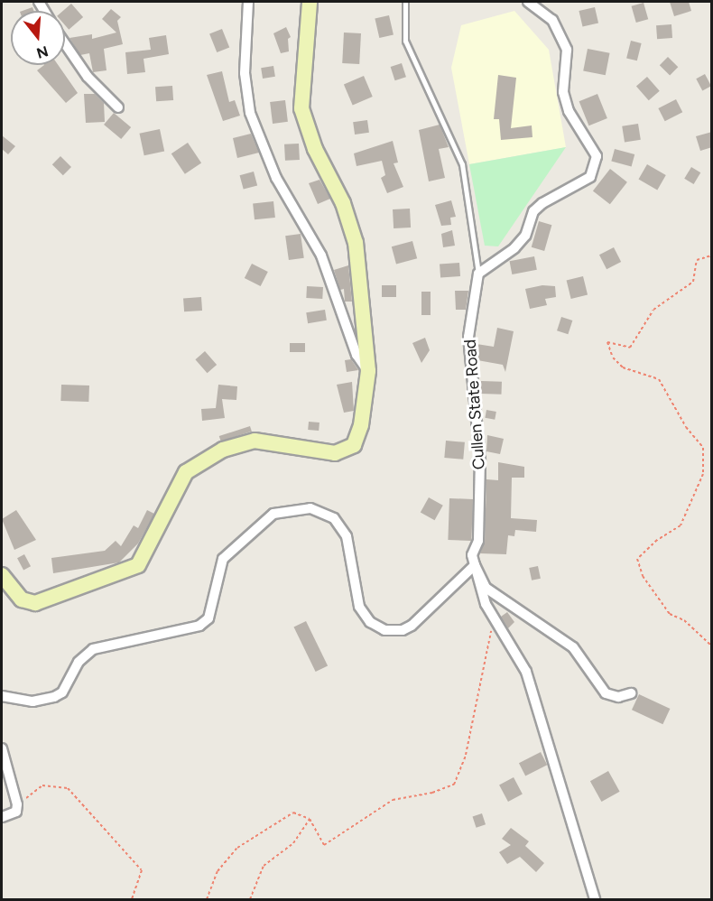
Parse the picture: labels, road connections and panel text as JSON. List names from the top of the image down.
{
  "streets": {
    "street": ["Cullen State Road"]
  },
  "north": "bottom"
}
